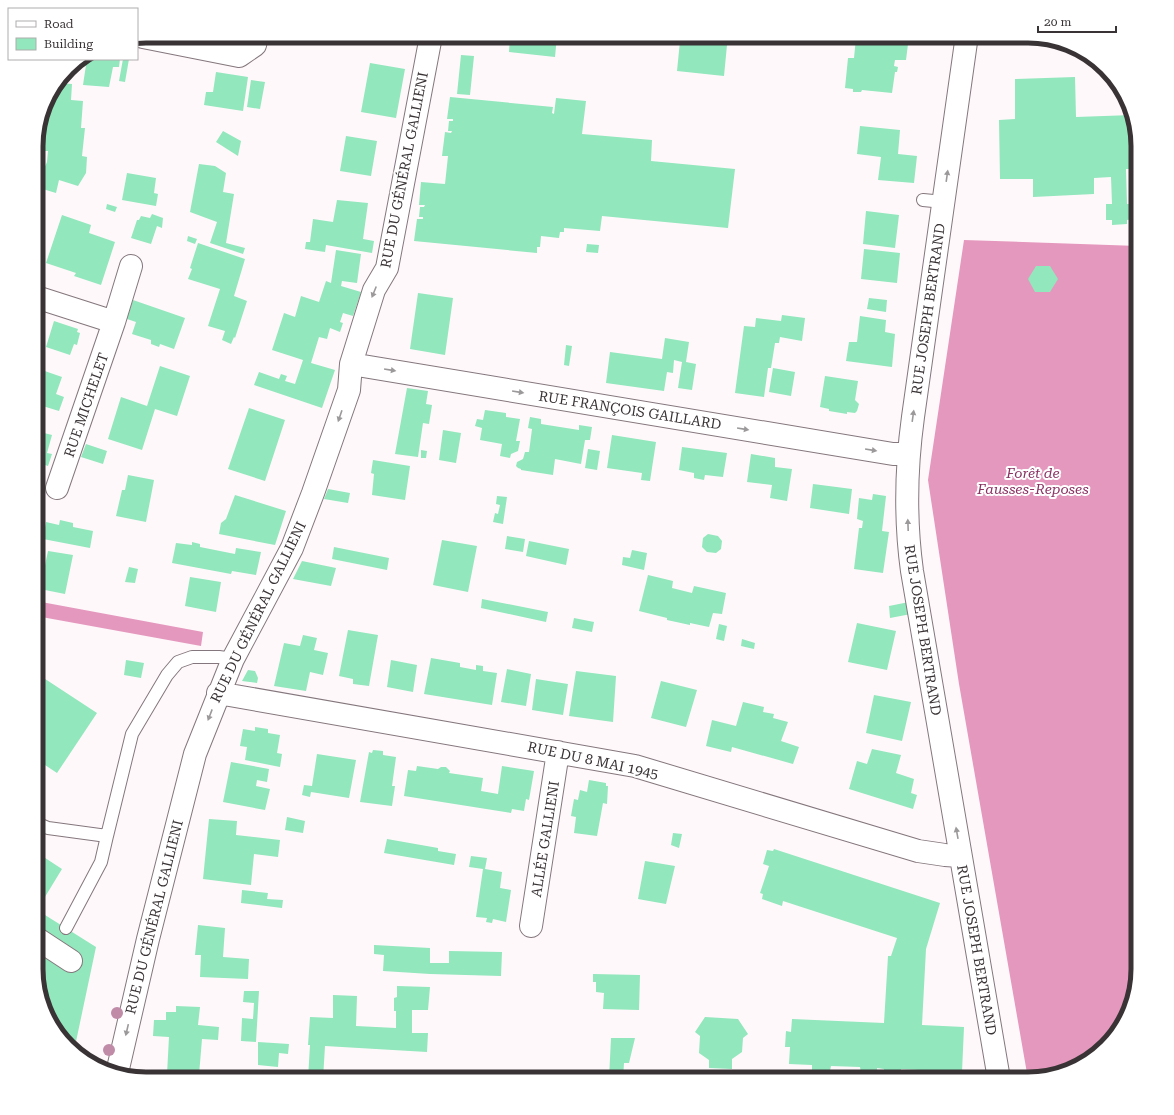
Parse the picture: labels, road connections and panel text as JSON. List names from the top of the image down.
{
  "streets": {
    "street": [
      "RUE DU GÉNÉRAL GALLIENI",
      "RUE JOSEPH BERTRAND",
      "RUE MICHELET",
      "RUE FRANÇOIS GAILLARD",
      "RUE DU 8 MAI 1945",
      "ALLÉE GALLIENI"
    ]
  },
  "crossings": [
    ["RUE DU GÉNÉRAL GALLIENI", "RUE FRANÇOIS GAILLARD"],
    ["RUE DU GÉNÉRAL GALLIENI", "RUE DU 8 MAI 1945"],
    ["RUE JOSEPH BERTRAND", "RUE FRANÇOIS GAILLARD"],
    ["RUE JOSEPH BERTRAND", "RUE DU 8 MAI 1945"],
    ["RUE DU 8 MAI 1945", "ALLÉE GALLIENI"]
  ],
  "one_way": ["RUE DU GÉNÉRAL GALLIENI", "RUE JOSEPH BERTRAND", "RUE FRANÇOIS GAILLARD"],
  "parks": ["Forêt de Fausses-Reposes"],
  "legend": ["Road", "Building"],
  "scale_bar": "20 m"
}
